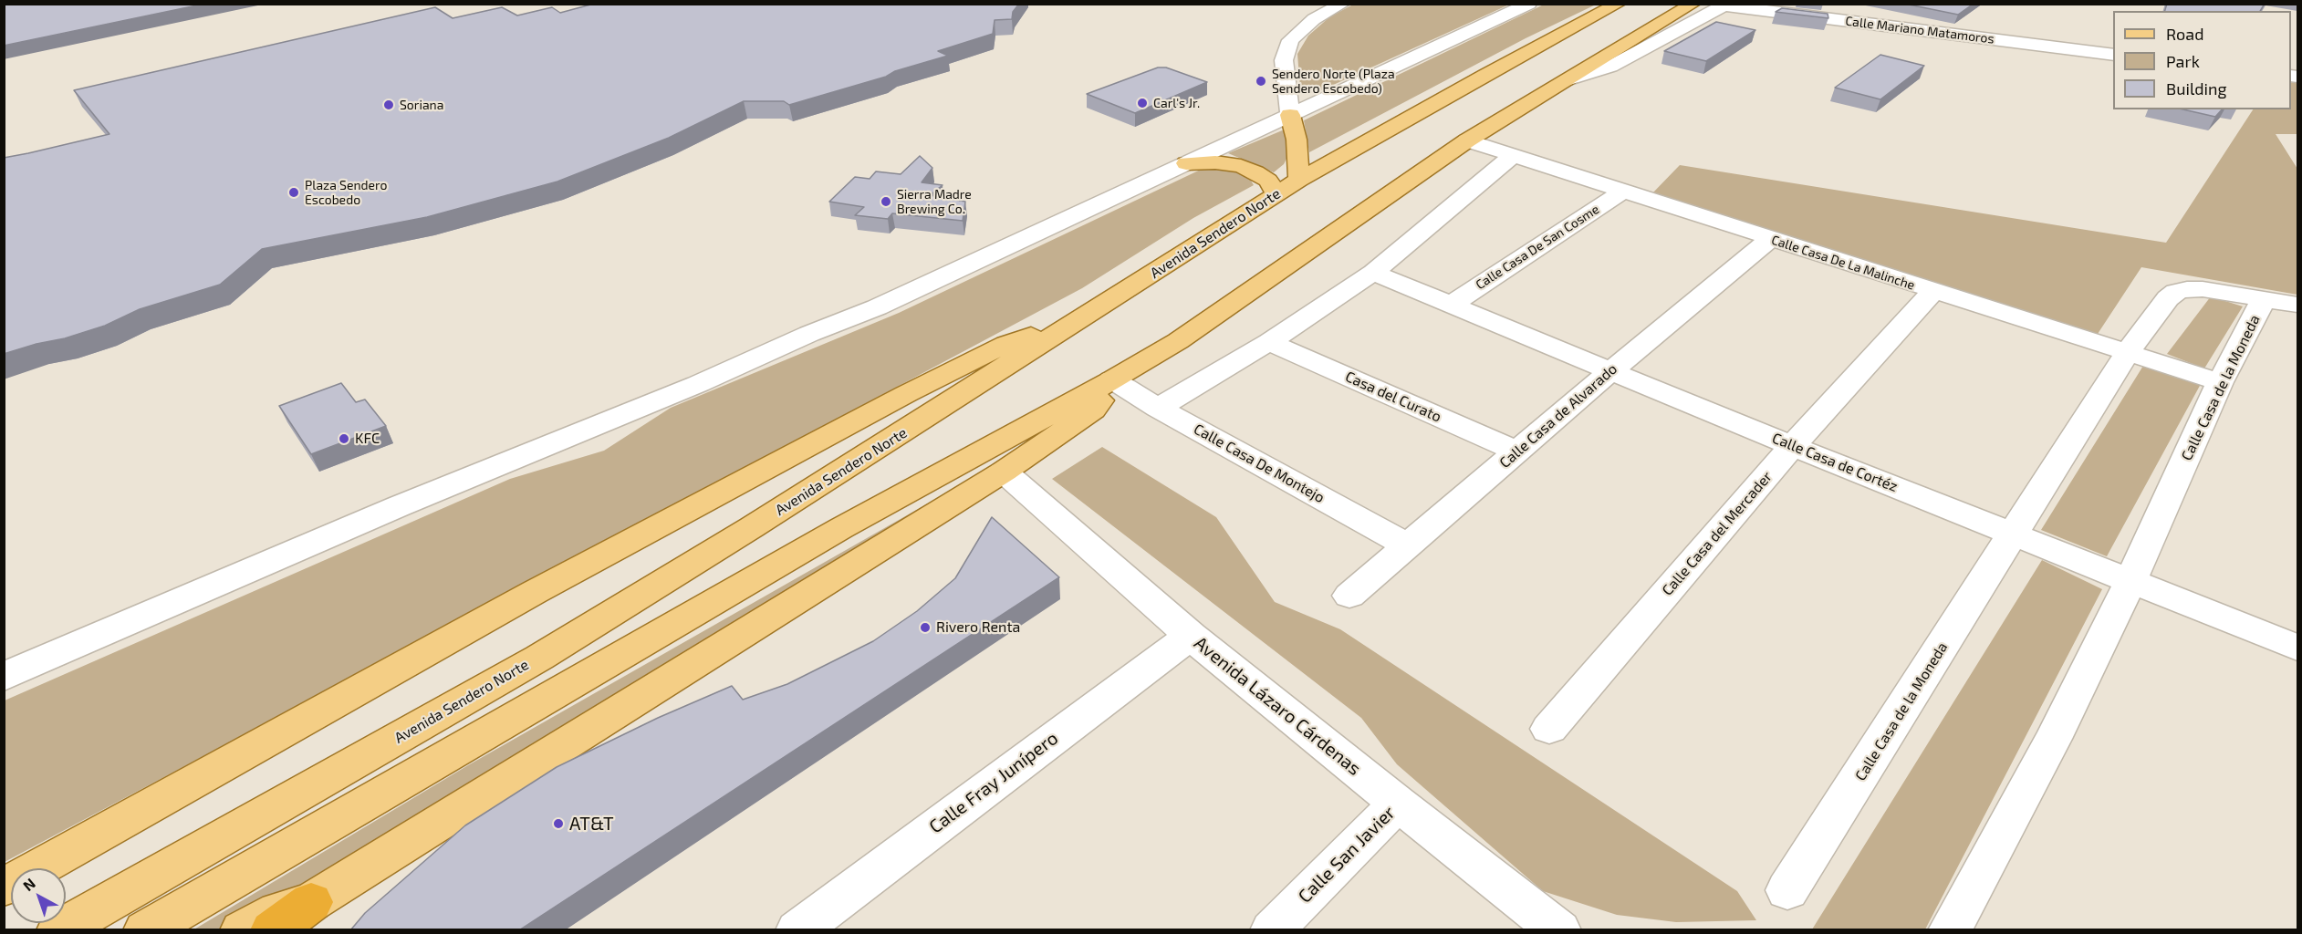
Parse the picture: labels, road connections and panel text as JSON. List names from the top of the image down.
{
  "streets": {
    "main road": ["Avenida Sendero Norte"],
    "street": [
      "Calle Mariano Matamoros",
      "Calle Casa De San Cosme",
      "Calle Casa De La Malinche",
      "Calle Casa de la Moneda",
      "Casa del Curato",
      "Calle Casa de Alvarado",
      "Calle Casa de Cortéz",
      "Calle Casa De Montejo",
      "Calle Casa del Mercader",
      "Avenida Lázaro Cárdenas",
      "Calle Fray Junípero",
      "Calle San Javier"
    ]
  },
  "crossings": [
    ["Calle Casa De San Cosme", "Calle Casa De La Malinche"],
    ["Calle Casa De San Cosme", "Calle Casa de Cortéz"],
    ["Calle Casa De La Malinche", "Calle Casa de la Moneda"],
    ["Calle Casa De La Malinche", "Calle Casa de Alvarado"],
    ["Calle Casa De La Malinche", "Calle Casa del Mercader"],
    ["Calle Casa de la Moneda", "Calle Casa de Cortéz"],
    ["Casa del Curato", "Calle Casa de Alvarado"],
    ["Calle Casa de Alvarado", "Calle Casa de Cortéz"],
    ["Calle Casa de Alvarado", "Calle Casa De Montejo"],
    ["Calle Casa de Cortéz", "Calle Casa del Mercader"],
    ["Avenida Lázaro Cárdenas", "Calle Fray Junípero"],
    ["Avenida Lázaro Cárdenas", "Calle San Javier"]
  ],
  "places": [
    "Sendero Norte (Plaza Sendero Escobedo)",
    "Carl's Jr.",
    "Soriana",
    "Plaza Sendero Escobedo",
    "Sierra Madre Brewing Co.",
    "KFC",
    "Rivero Renta",
    "AT&T"
  ],
  "legend": ["Road", "Park", "Building"],
  "north": "top left"
}
